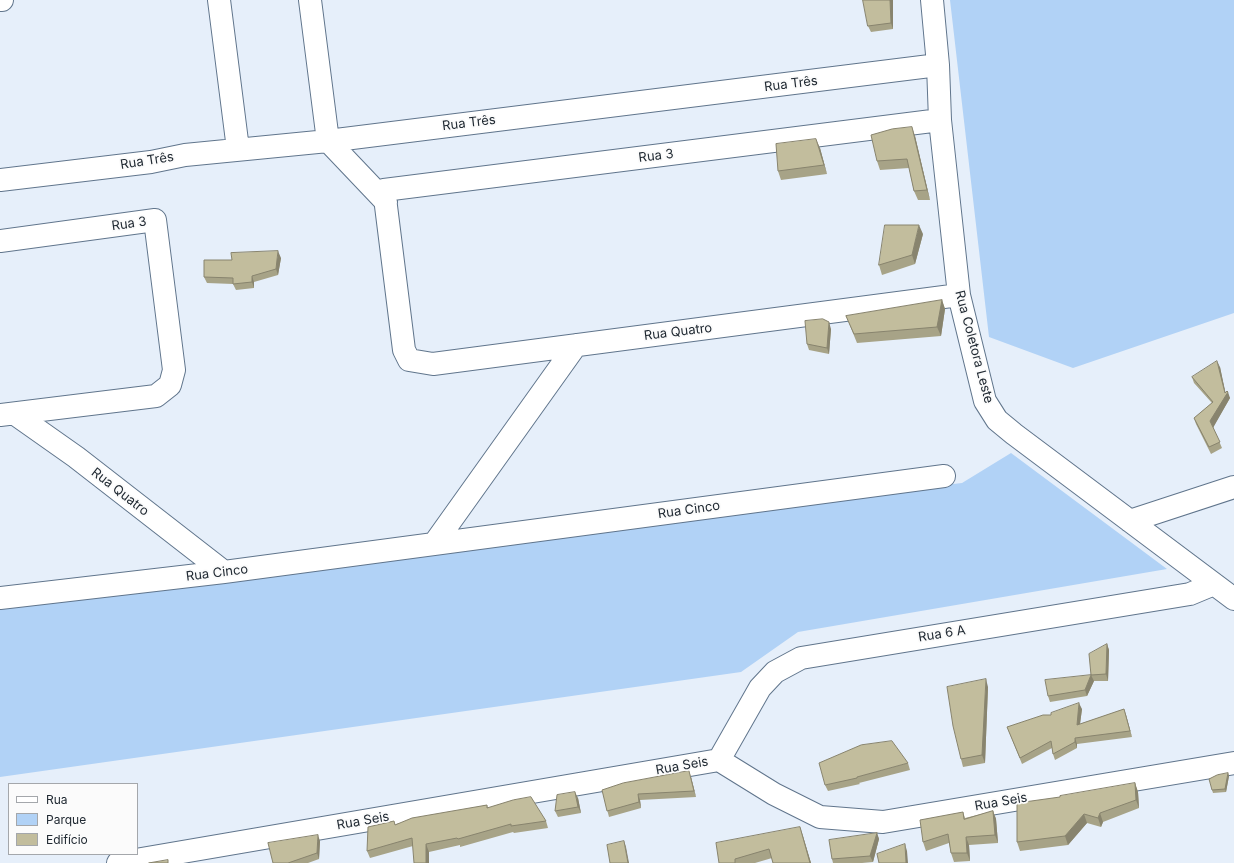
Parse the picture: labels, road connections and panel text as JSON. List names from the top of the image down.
{
  "streets": {
    "street": [
      "Rua Três",
      "Rua 3",
      "Rua Quatro",
      "Rua Coletora Leste",
      "Rua Cinco",
      "Rua 6 A",
      "Rua Seis"
    ]
  },
  "crossings": [
    ["Rua Três", "Rua Coletora Leste"],
    ["Rua 3", "Rua Quatro"],
    ["Rua 3", "Rua Coletora Leste"],
    ["Rua Quatro", "Rua Coletora Leste"],
    ["Rua Quatro", "Rua Cinco"],
    ["Rua Coletora Leste", "Rua 6 A"],
    ["Rua 6 A", "Rua Seis"]
  ],
  "legend": ["Rua", "Parque", "Edifício"]
}
